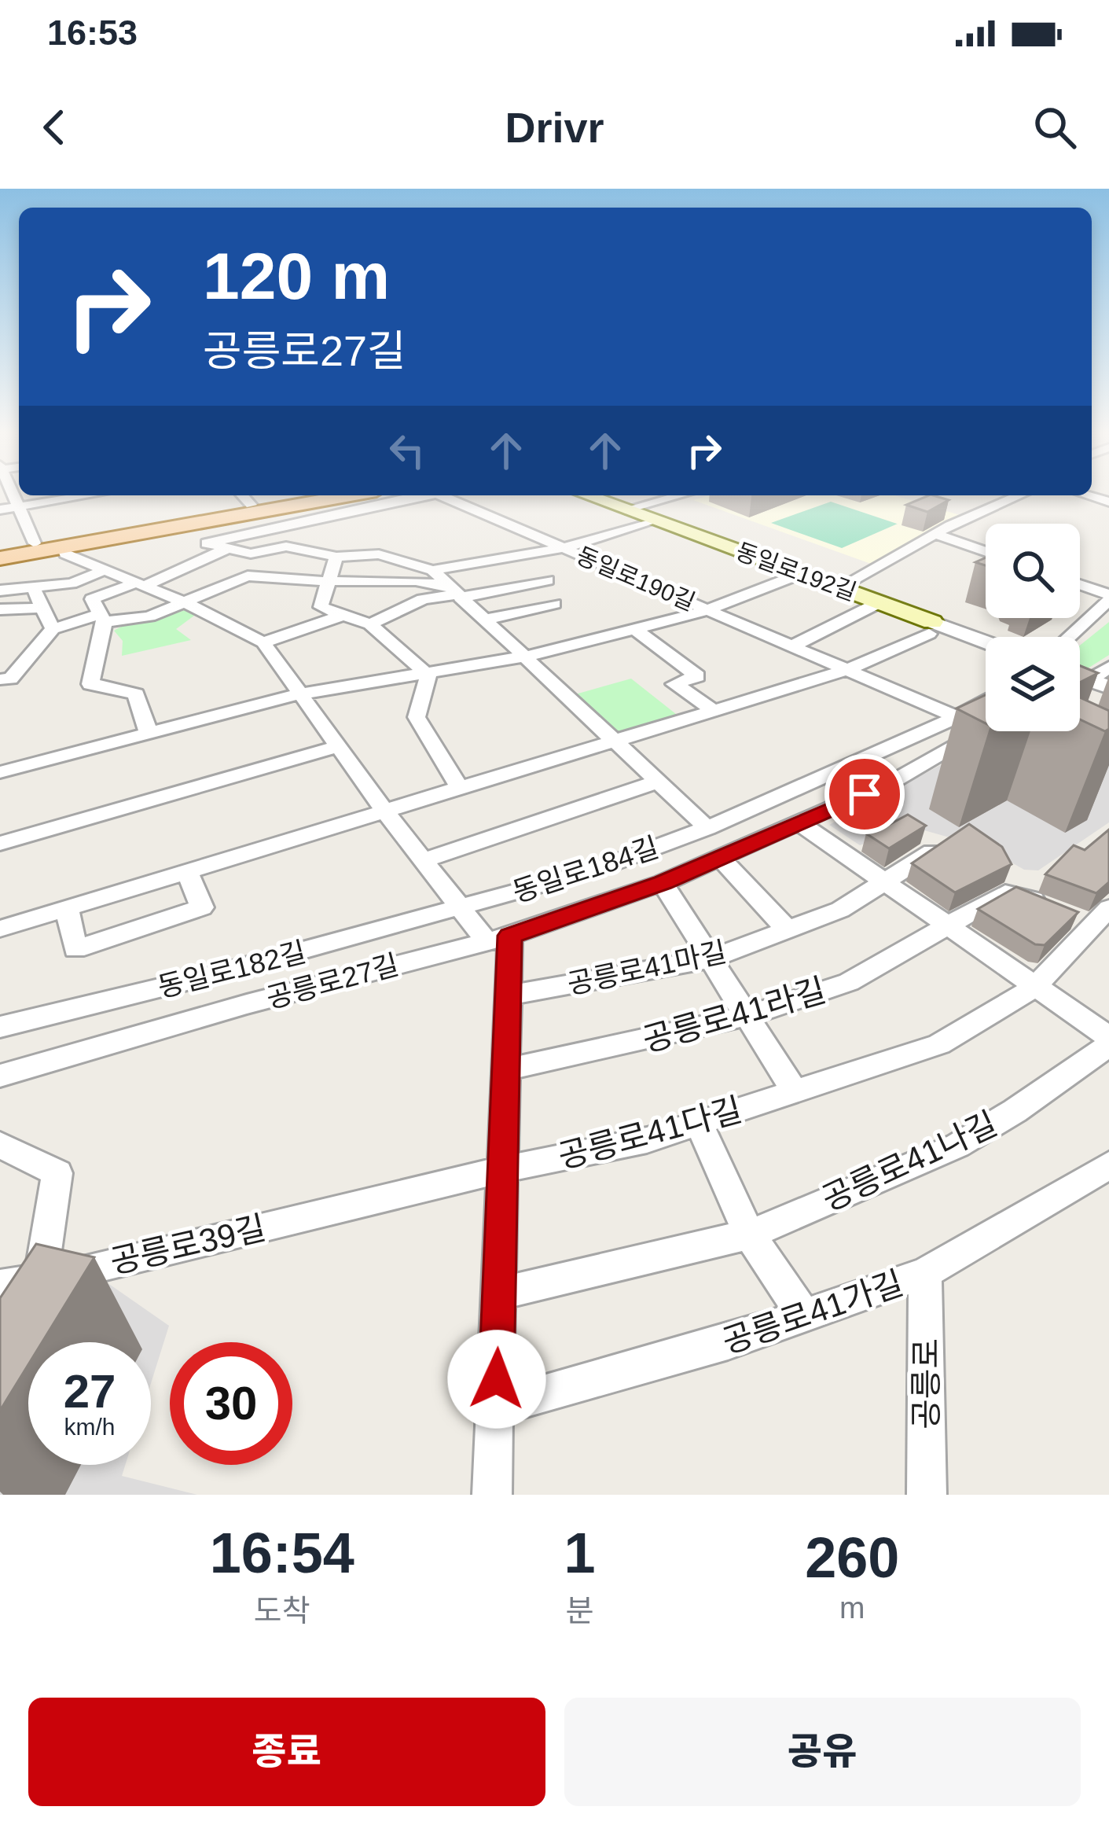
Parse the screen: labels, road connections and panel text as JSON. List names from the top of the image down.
{
  "streets": {
    "main road": ["동일로192길"],
    "street": [
      "동일로190길",
      "동일로184길",
      "공릉로41마길",
      "동일로182길",
      "공릉로27길",
      "공릉로41라길",
      "공릉로41다길",
      "공릉로41나길",
      "공릉로39길",
      "공릉로41가길",
      "공릉로"
    ]
  },
  "crossings": [
    ["동일로192길", "동일로190길"],
    ["동일로190길", "동일로184길"],
    ["동일로184길", "동일로182길"],
    ["공릉로41라길", "공릉로41다길"],
    ["공릉로41다길", "공릉로39길"],
    ["공릉로41가길", "공릉로"]
  ],
  "page": {
    "status": "16:53",
    "header": "Drivr",
    "turn": ["120 m", "공릉로27길"],
    "speed": "27 km/h",
    "limit": "30",
    "eta": [
      "16:54",
      "도착",
      "1",
      "분",
      "260",
      "m"
    ],
    "buttons": ["종료", "공유"]
  }
}
